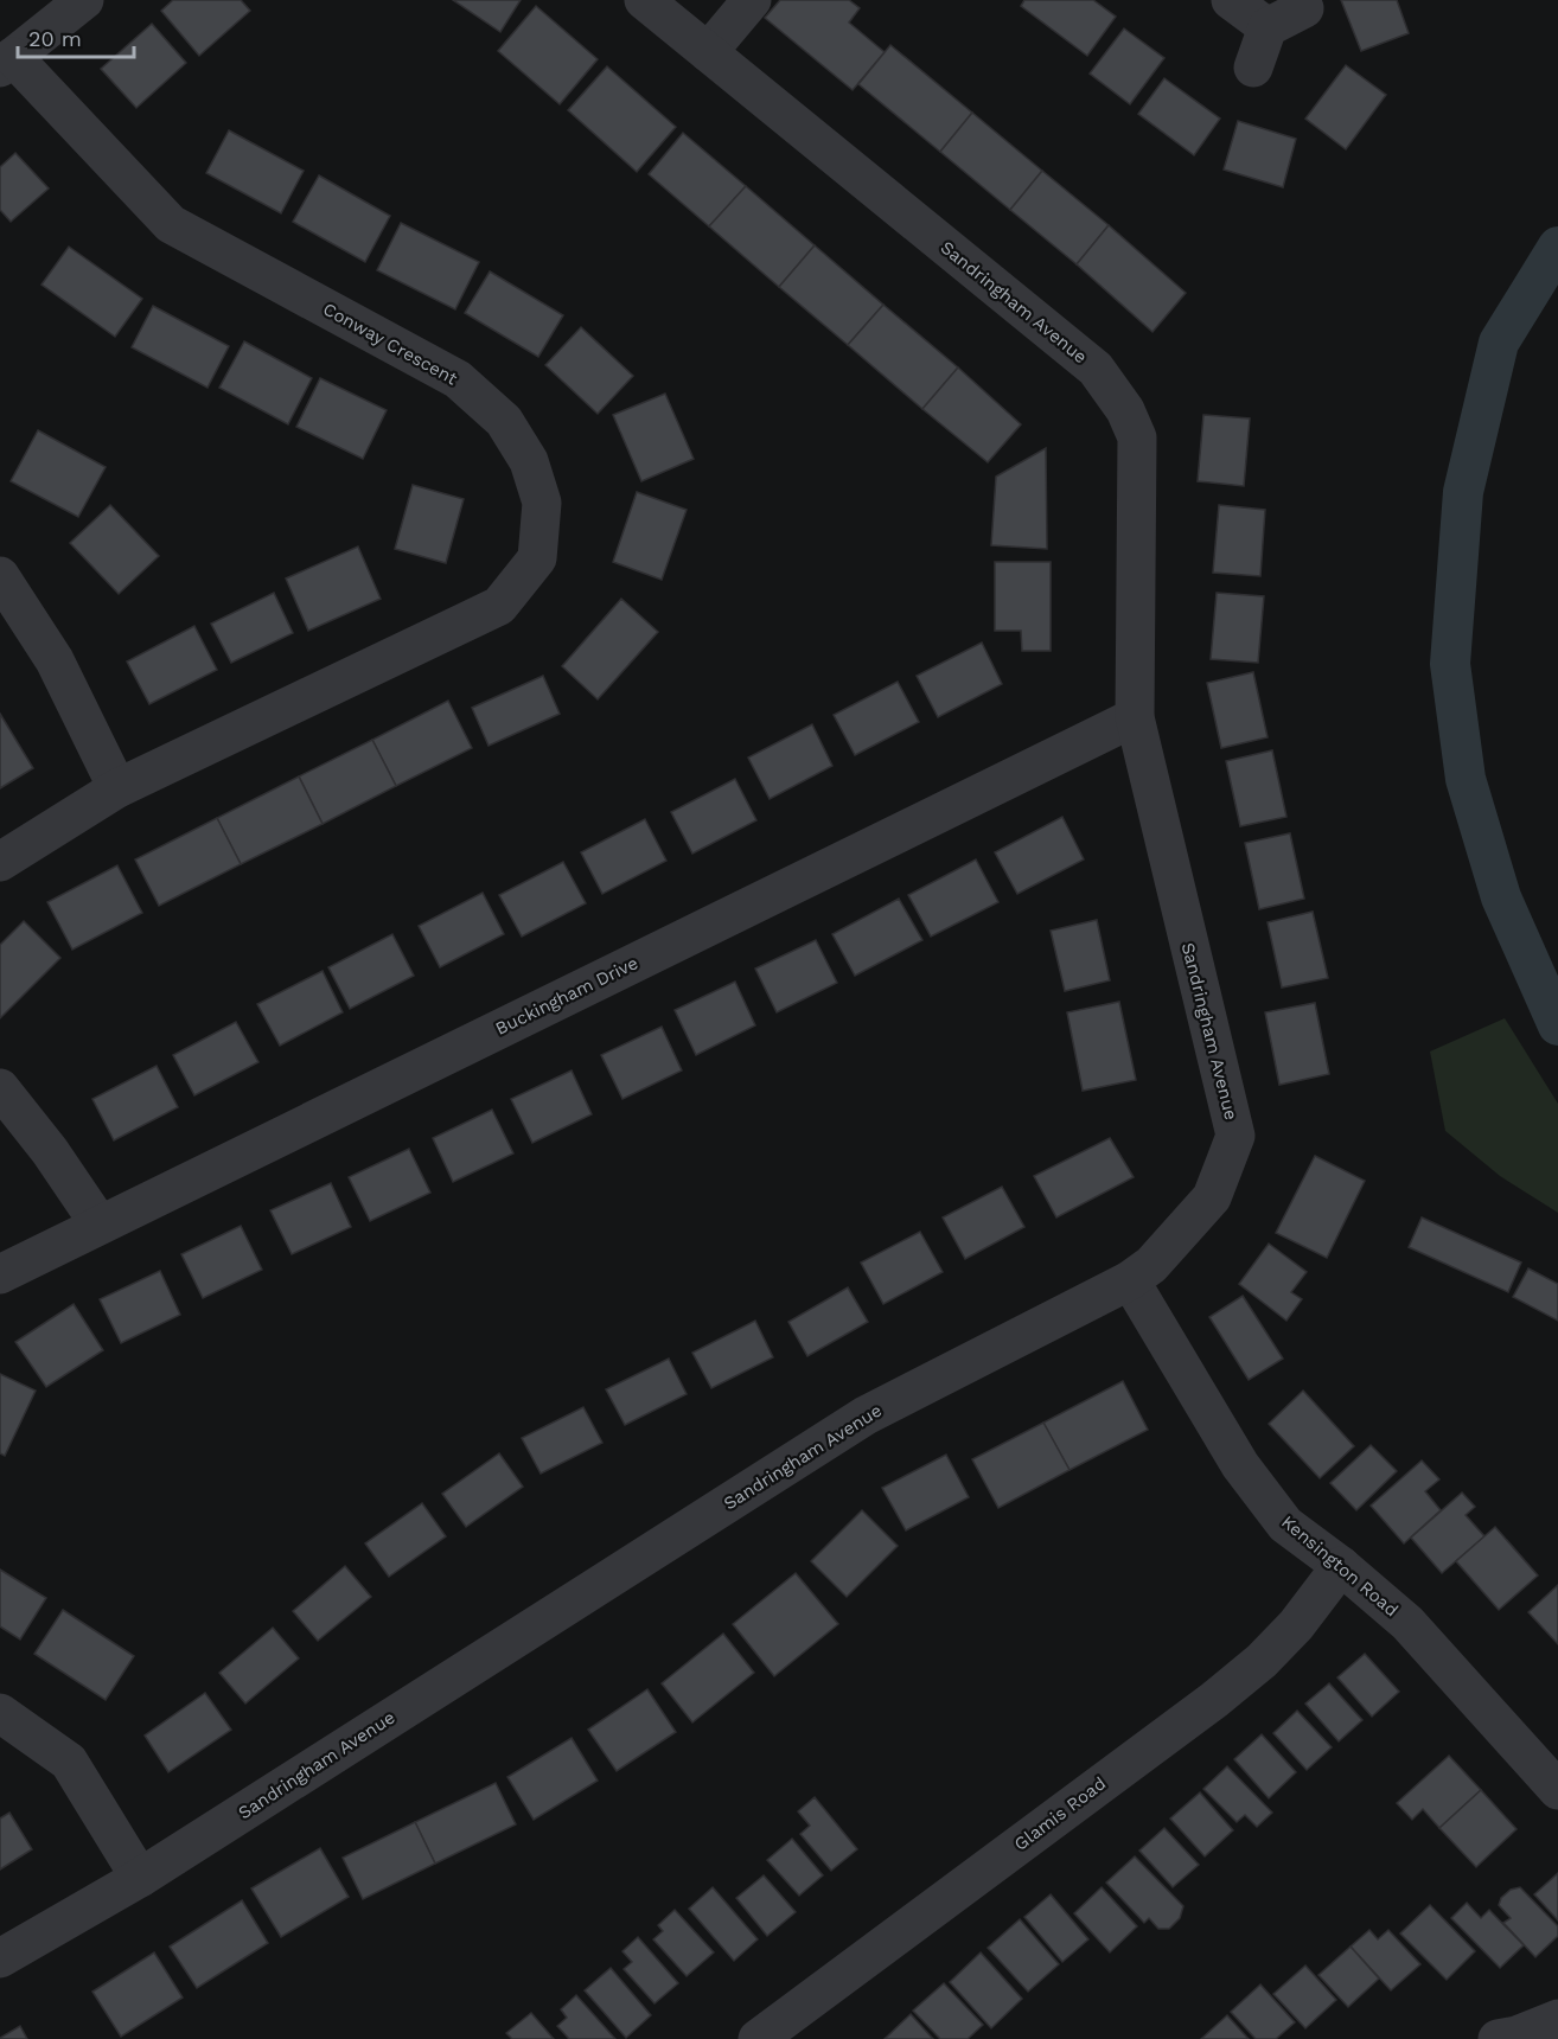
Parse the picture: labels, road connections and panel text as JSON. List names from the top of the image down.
{
  "streets": {
    "street": [
      "Sandringham Avenue",
      "Conway Crescent",
      "Buckingham Drive",
      "Kensington Road",
      "Glamis Road"
    ]
  },
  "crossings": [
    ["Sandringham Avenue", "Buckingham Drive"],
    ["Sandringham Avenue", "Kensington Road"],
    ["Kensington Road", "Glamis Road"]
  ],
  "scale_bar": "20 m"
}
